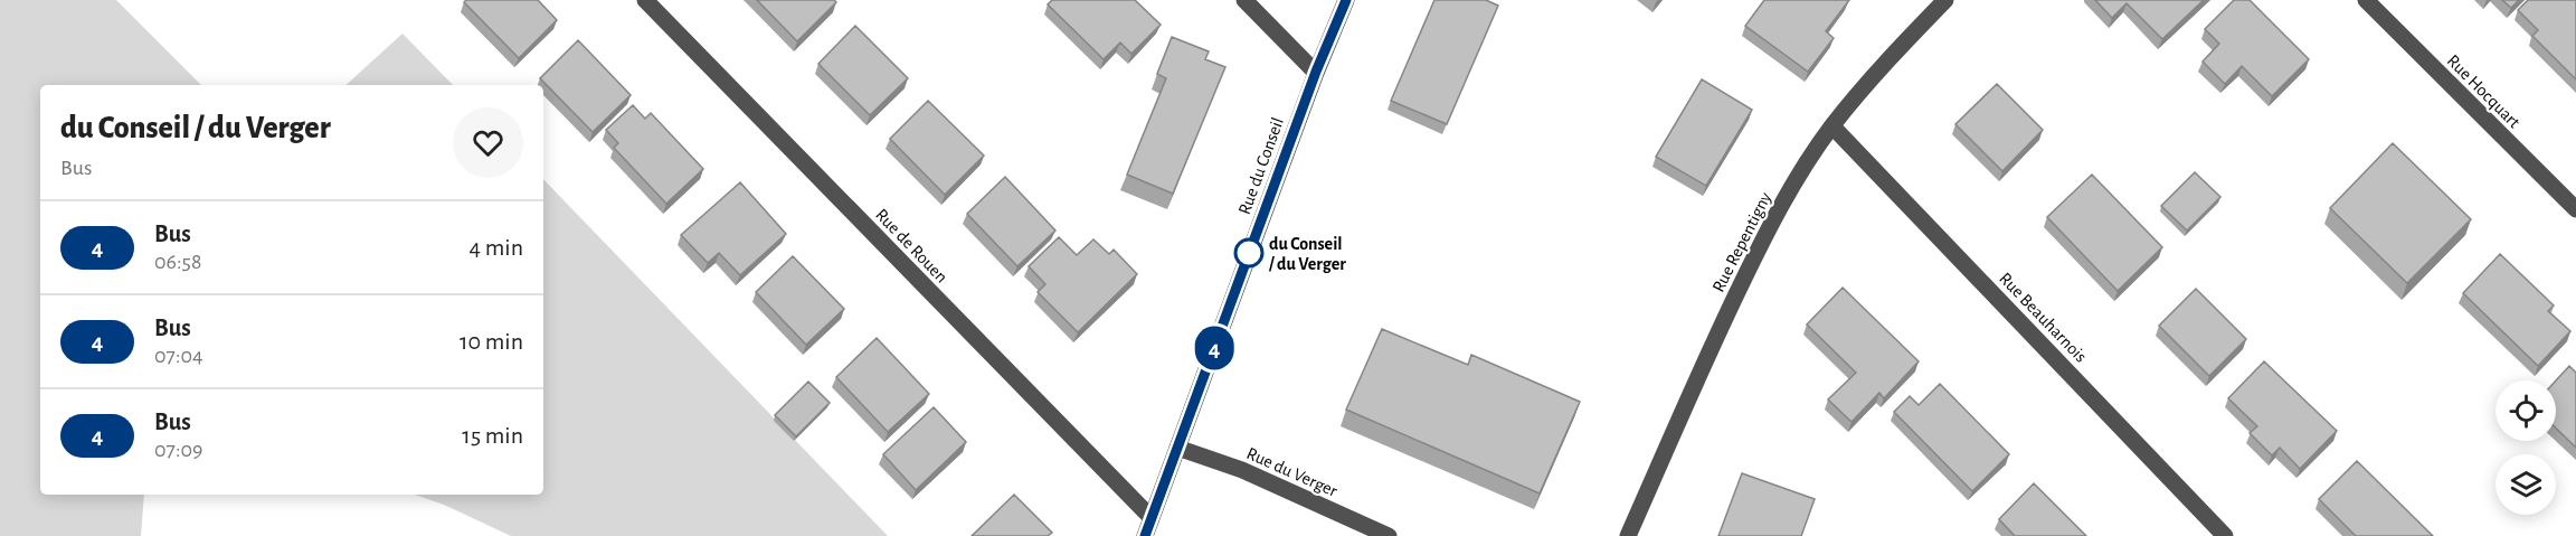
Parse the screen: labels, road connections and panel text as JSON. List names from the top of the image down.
{
  "streets": {
    "street": [
      "Rue Hocquart",
      "Rue du Conseil",
      "Rue Repentigny",
      "Rue de Rouen",
      "Rue Beauharnois",
      "Rue du Verger"
    ]
  },
  "crossings": [
    ["Rue du Conseil", "Rue de Rouen"],
    ["Rue du Conseil", "Rue du Verger"],
    ["Rue Repentigny", "Rue Beauharnois"]
  ],
  "places": ["du Conseil / du Verger"],
  "lines": ["bus line 4"],
  "page": {
    "on_map": "4",
    "heading": ["du Conseil / du Verger", "Bus"],
    "list": [
      {
        "mark": "4",
        "name": "Bus",
        "note": "06:58",
        "value": "4 min"
      },
      {
        "mark": "4",
        "name": "Bus",
        "note": "07:04",
        "value": "10 min"
      },
      {
        "mark": "4",
        "name": "Bus",
        "note": "07:09",
        "value": "15 min"
      }
    ]
  }
}
